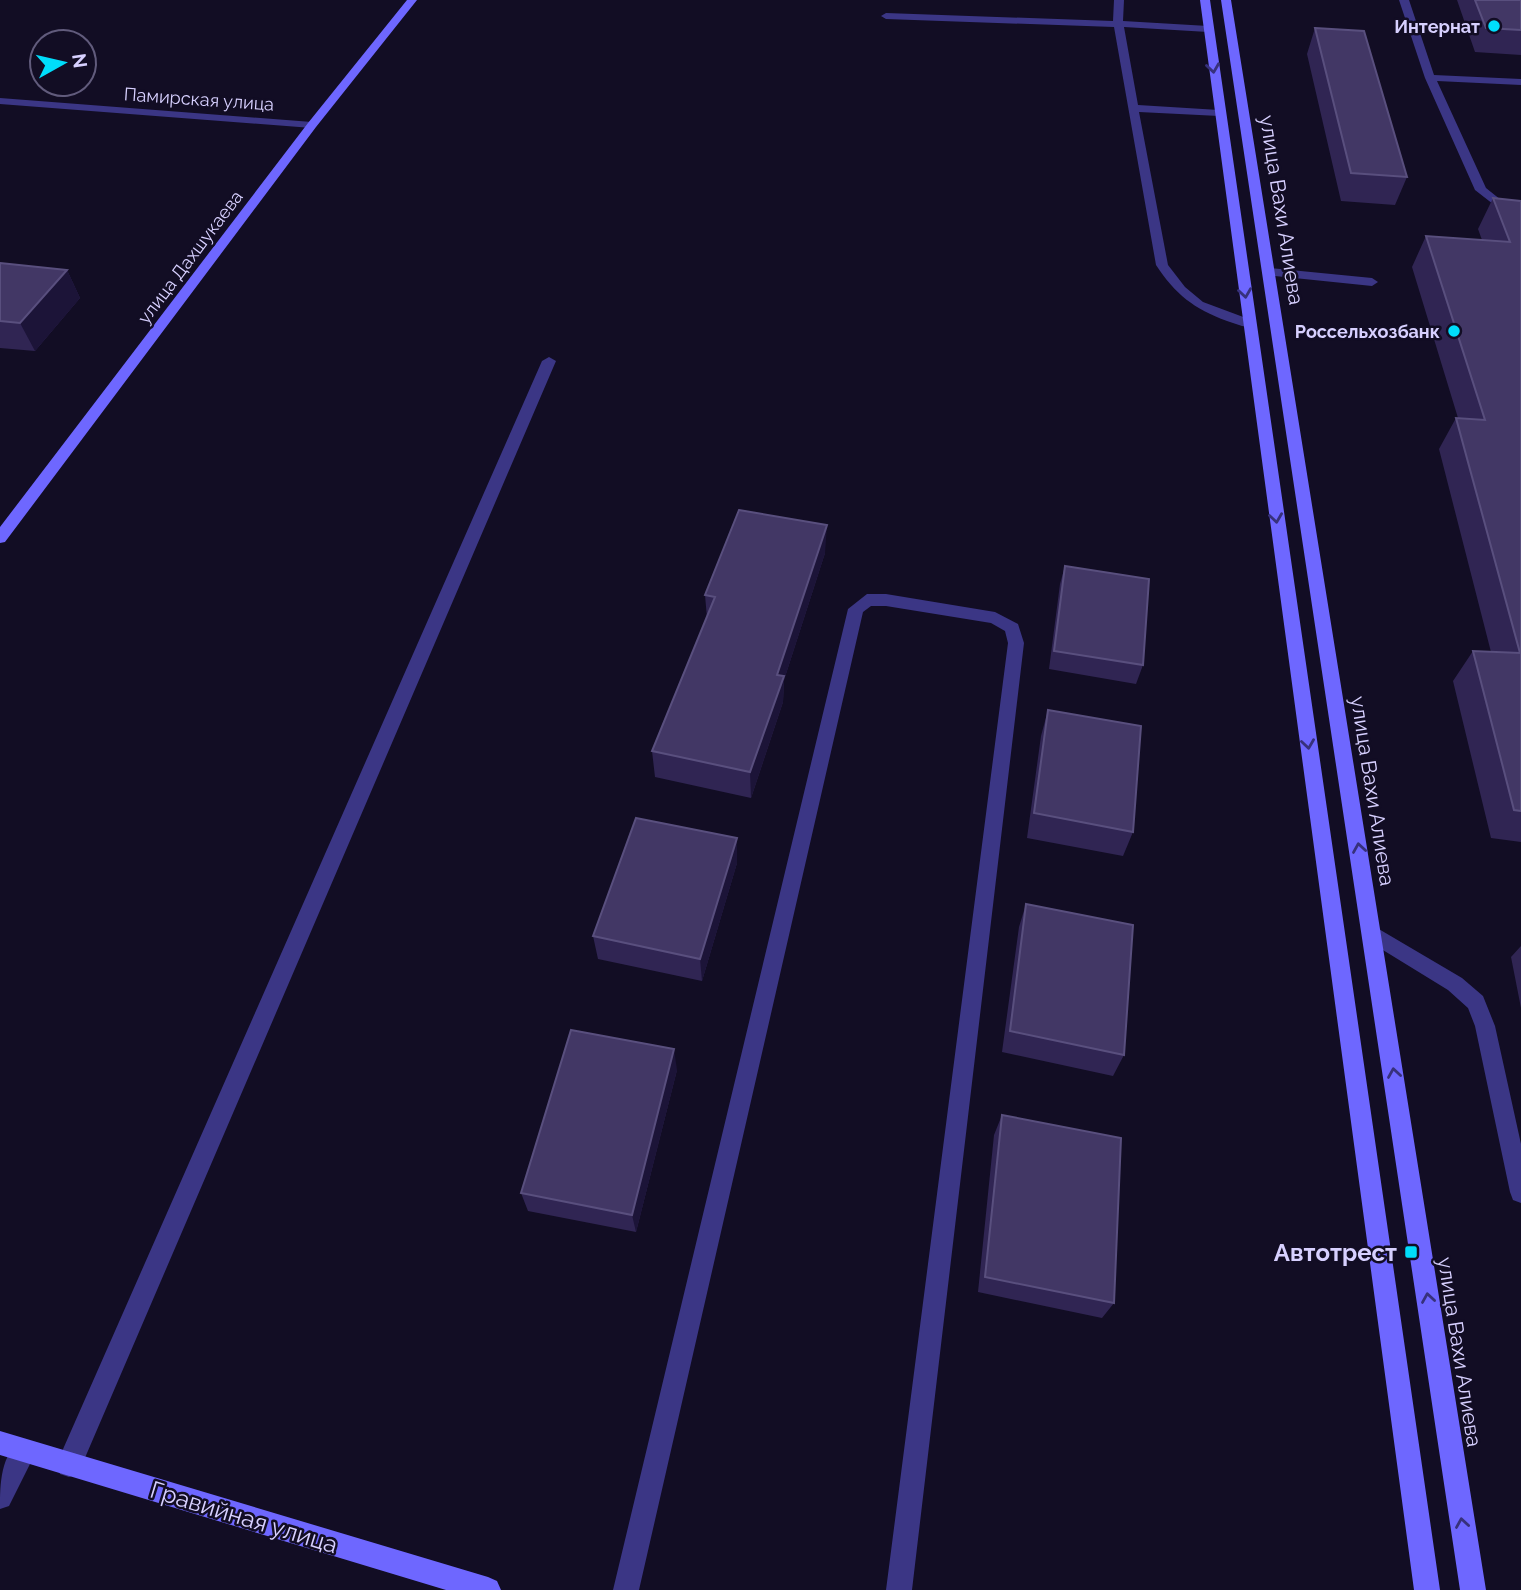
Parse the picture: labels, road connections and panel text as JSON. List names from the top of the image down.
{
  "streets": {
    "main road": ["улица Вахи Алиева", "улица Дахшукаева", "Гравийная улица"],
    "street": ["Памирская улица"]
  },
  "crossings": [
    ["Памирская улица", "улица Дахшукаева"]
  ],
  "places": {
    "other": ["Интернат", "Россельхозбанк"],
    "transit": ["Автотрест"]
  },
  "north": "right"
}
